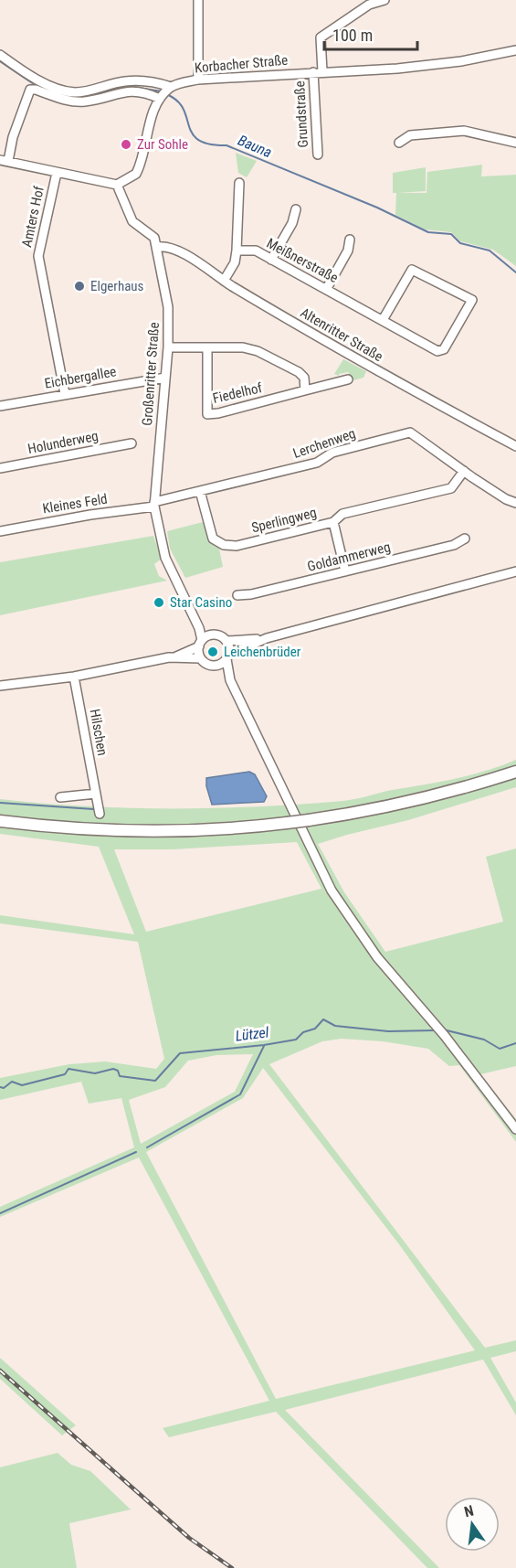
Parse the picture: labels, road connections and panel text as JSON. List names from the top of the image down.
{
  "streets": {
    "street": [
      "Korbacher Straße",
      "Grundstraße",
      "Amters Hof",
      "Meißnerstraße",
      "Altenritter Straße",
      "Großenritter Straße",
      "Eichbergallee",
      "Fiedelhof",
      "Holunderweg",
      "Lerchenweg",
      "Kleines Feld",
      "Sperlingweg",
      "Goldammerweg",
      "Hilschen"
    ]
  },
  "crossings": [
    ["Korbacher Straße", "Grundstraße"],
    ["Amters Hof", "Eichbergallee"],
    ["Altenritter Straße", "Großenritter Straße"],
    ["Großenritter Straße", "Eichbergallee"],
    ["Großenritter Straße", "Lerchenweg"],
    ["Großenritter Straße", "Kleines Feld"],
    ["Lerchenweg", "Kleines Feld"],
    ["Lerchenweg", "Sperlingweg"]
  ],
  "water": ["Bauna", "Lützel"],
  "places": [
    "Zur Sohle",
    "Elgerhaus",
    "Star Casino",
    "Leichenbrüder"
  ],
  "scale_bar": "100 m",
  "north": "top"
}
